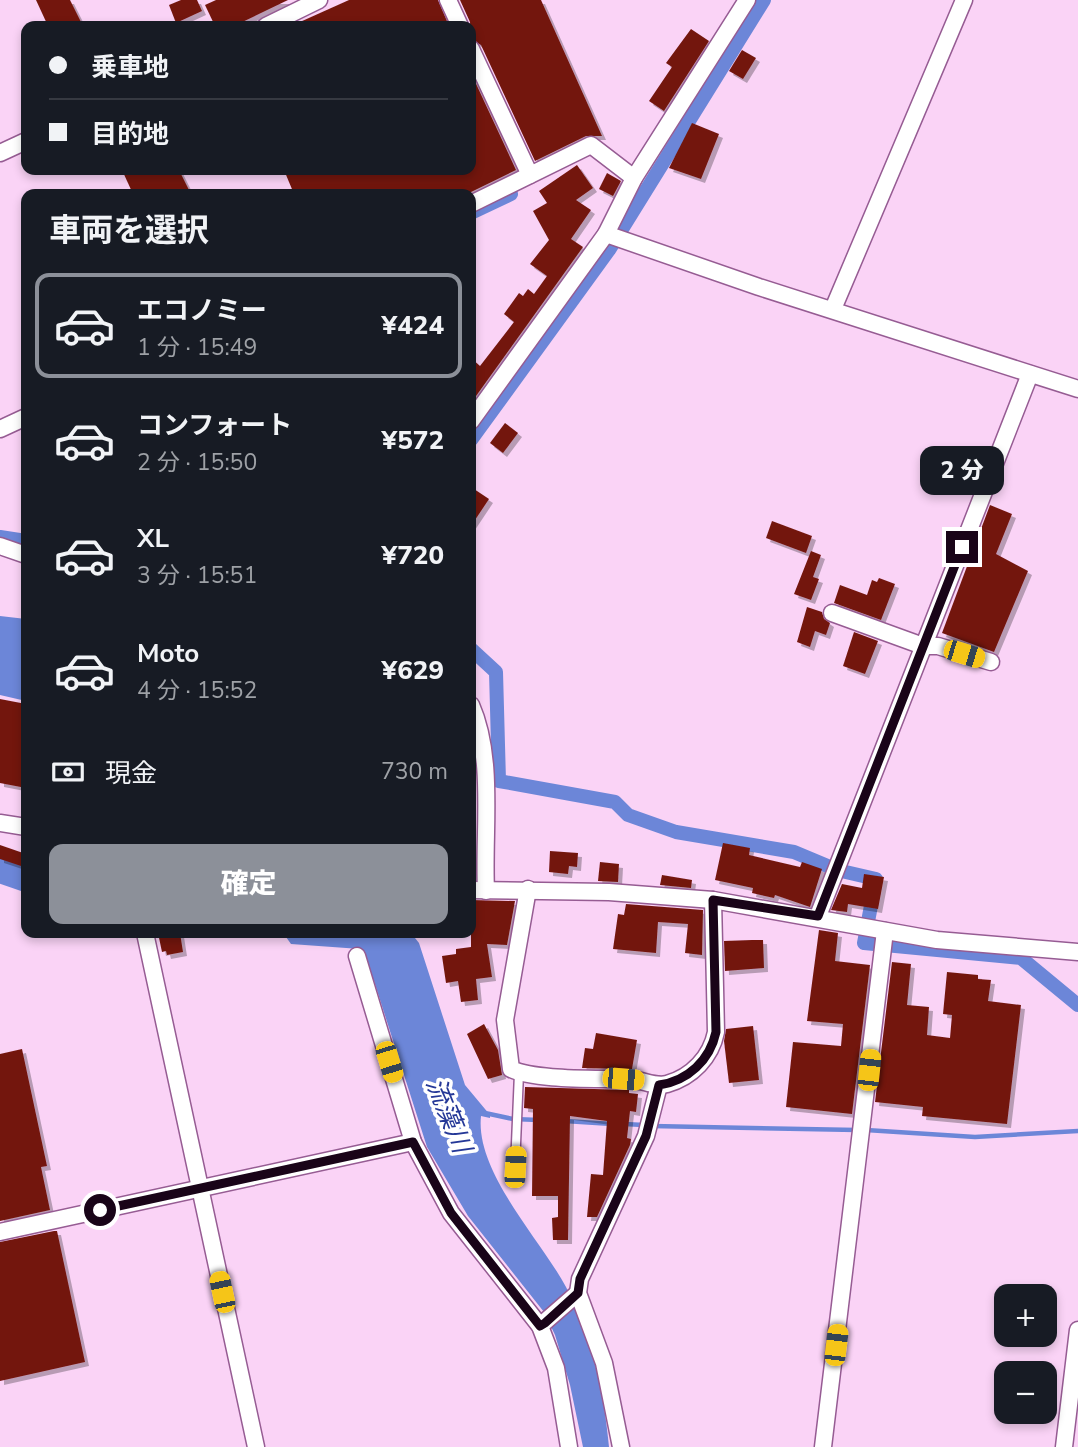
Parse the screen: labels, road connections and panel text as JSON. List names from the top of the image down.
{
  "water": ["流藻川"],
  "page": {
    "banner": ["乗車地", "目的地"],
    "heading": "車両を選択",
    "list": [
      {
        "name": "エコノミー",
        "note": "1 分 · 15:49",
        "value": "¥424"
      },
      {
        "name": "コンフォート",
        "note": "2 分 · 15:50",
        "value": "¥572"
      },
      {
        "name": "XL",
        "note": "3 分 · 15:51",
        "value": "¥720"
      },
      {
        "name": "Moto",
        "note": "4 分 · 15:52",
        "value": "¥629"
      }
    ],
    "bubble": "2 分",
    "pay": ["現金", "730 m"],
    "buttons": "確定",
    "map_buttons": ["+", "−"]
  }
}
